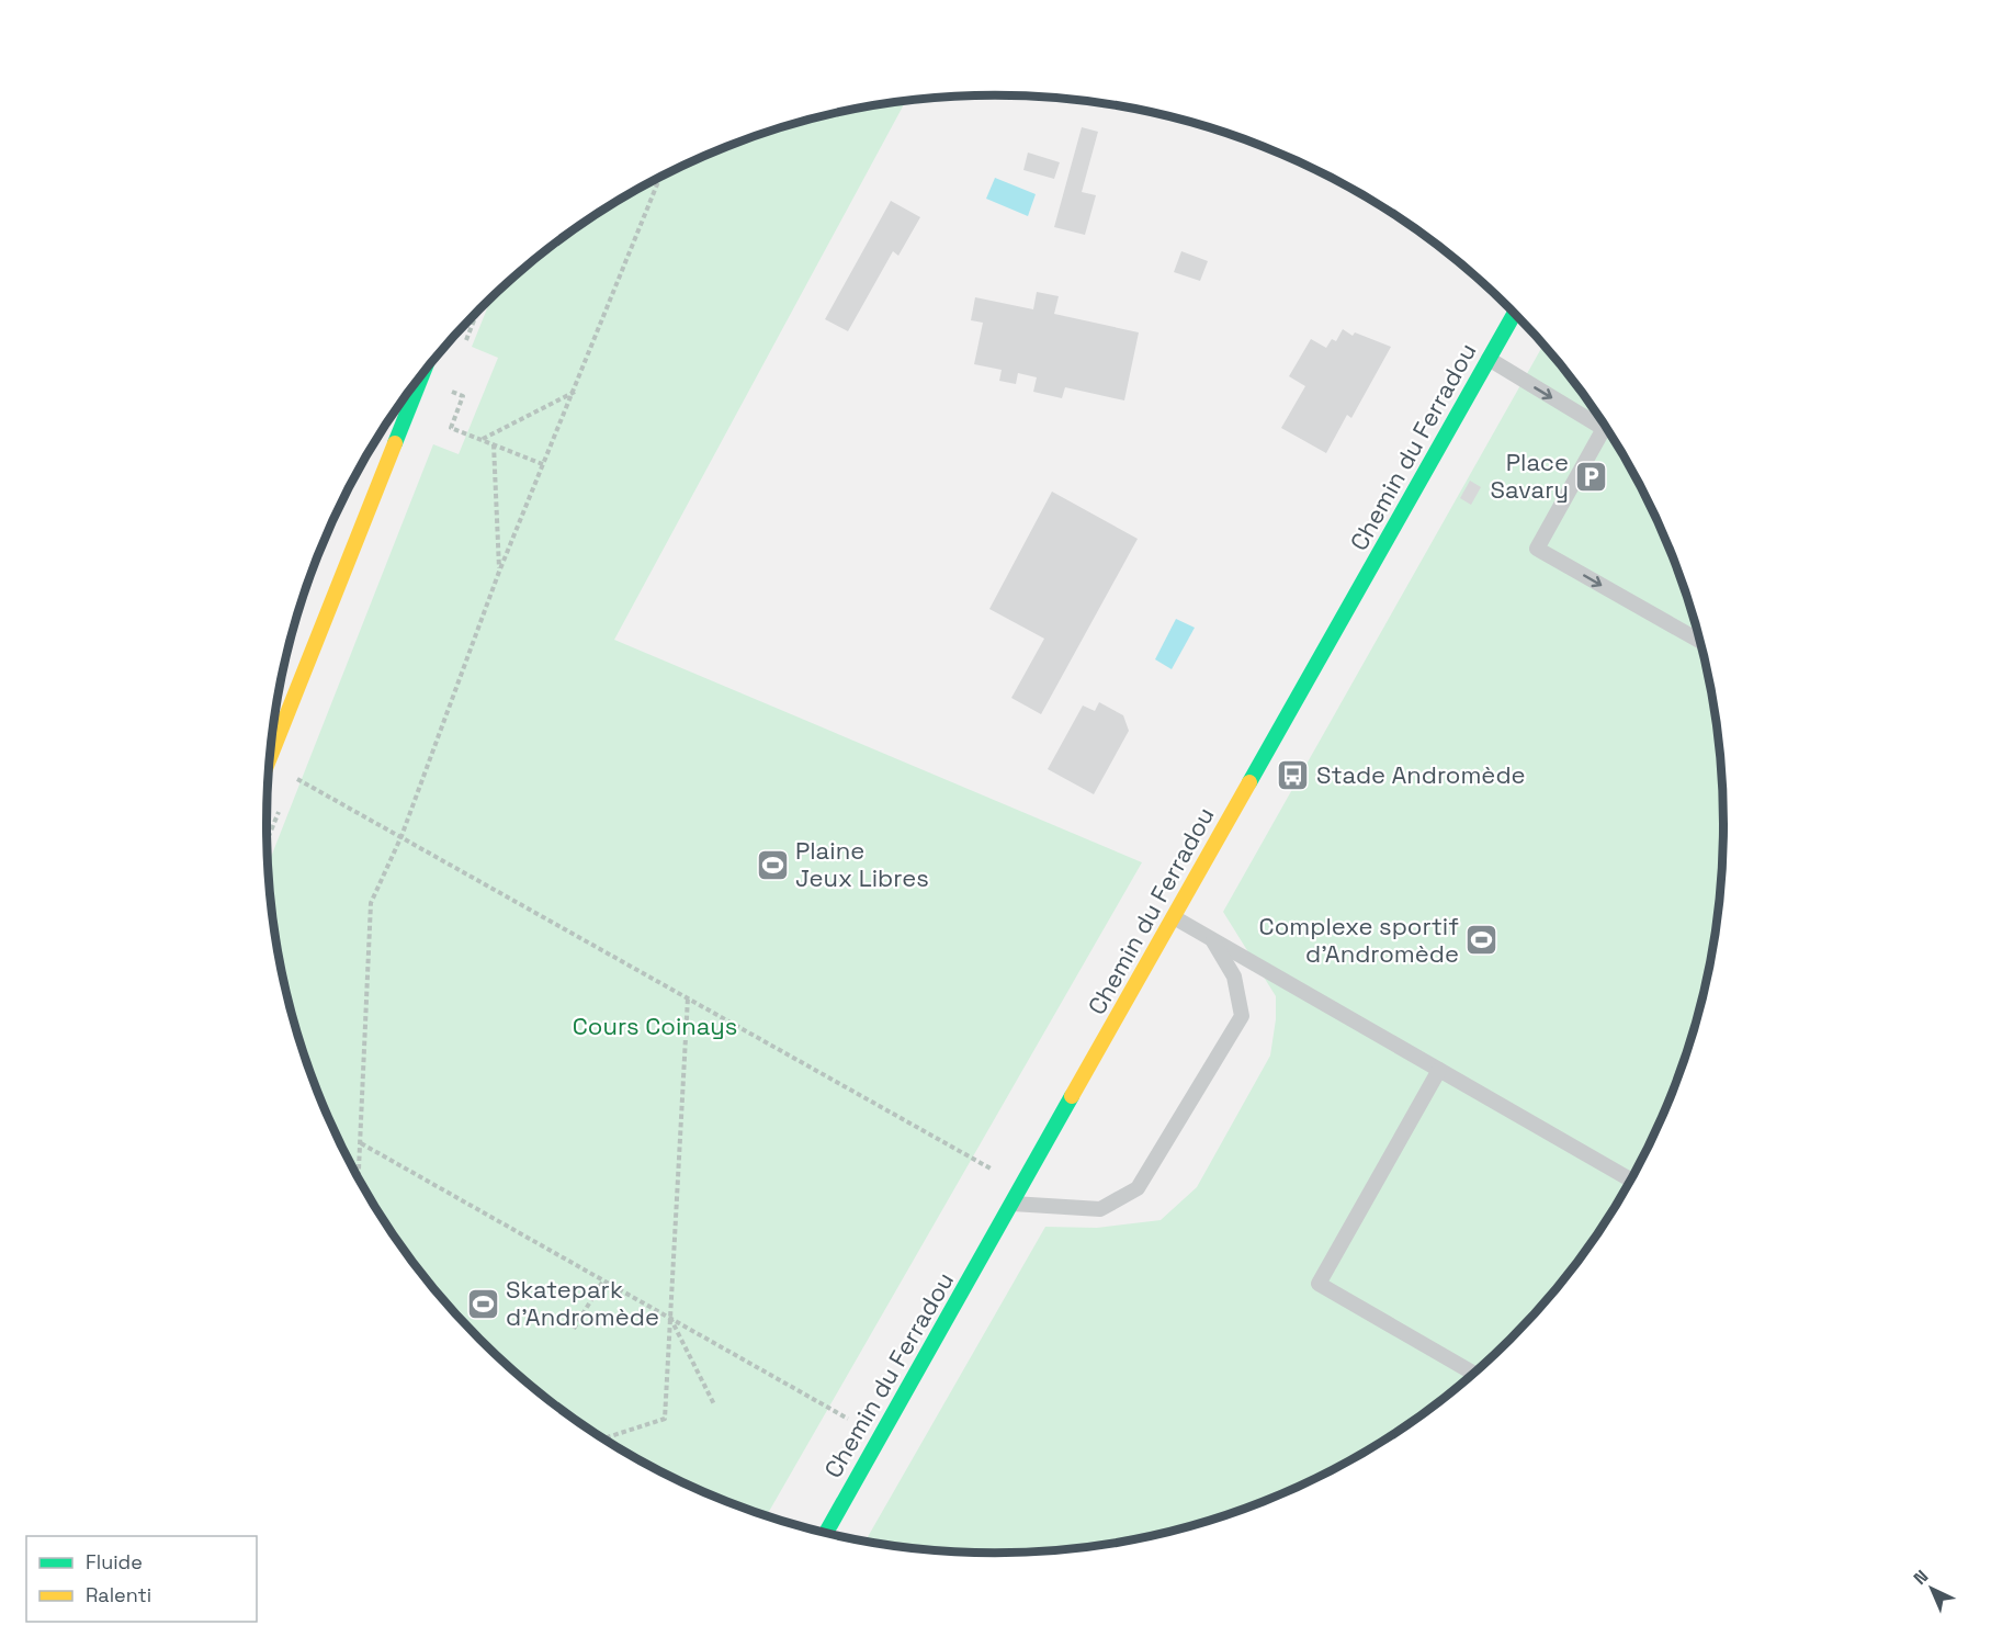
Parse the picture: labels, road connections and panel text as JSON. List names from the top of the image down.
{
  "streets": {
    "street": ["Chemin du Ferradou"]
  },
  "parks": ["Cours Coinays"],
  "places": {
    "parking": ["Place Savary"],
    "bus stop": ["Stade Andromède"],
    "sports": ["Plaine Jeux Libres", "Complexe sportif d'Andromède", "Skatepark d'Andromède"]
  },
  "legend": ["Fluide", "Ralenti"],
  "north": "top left"
}
